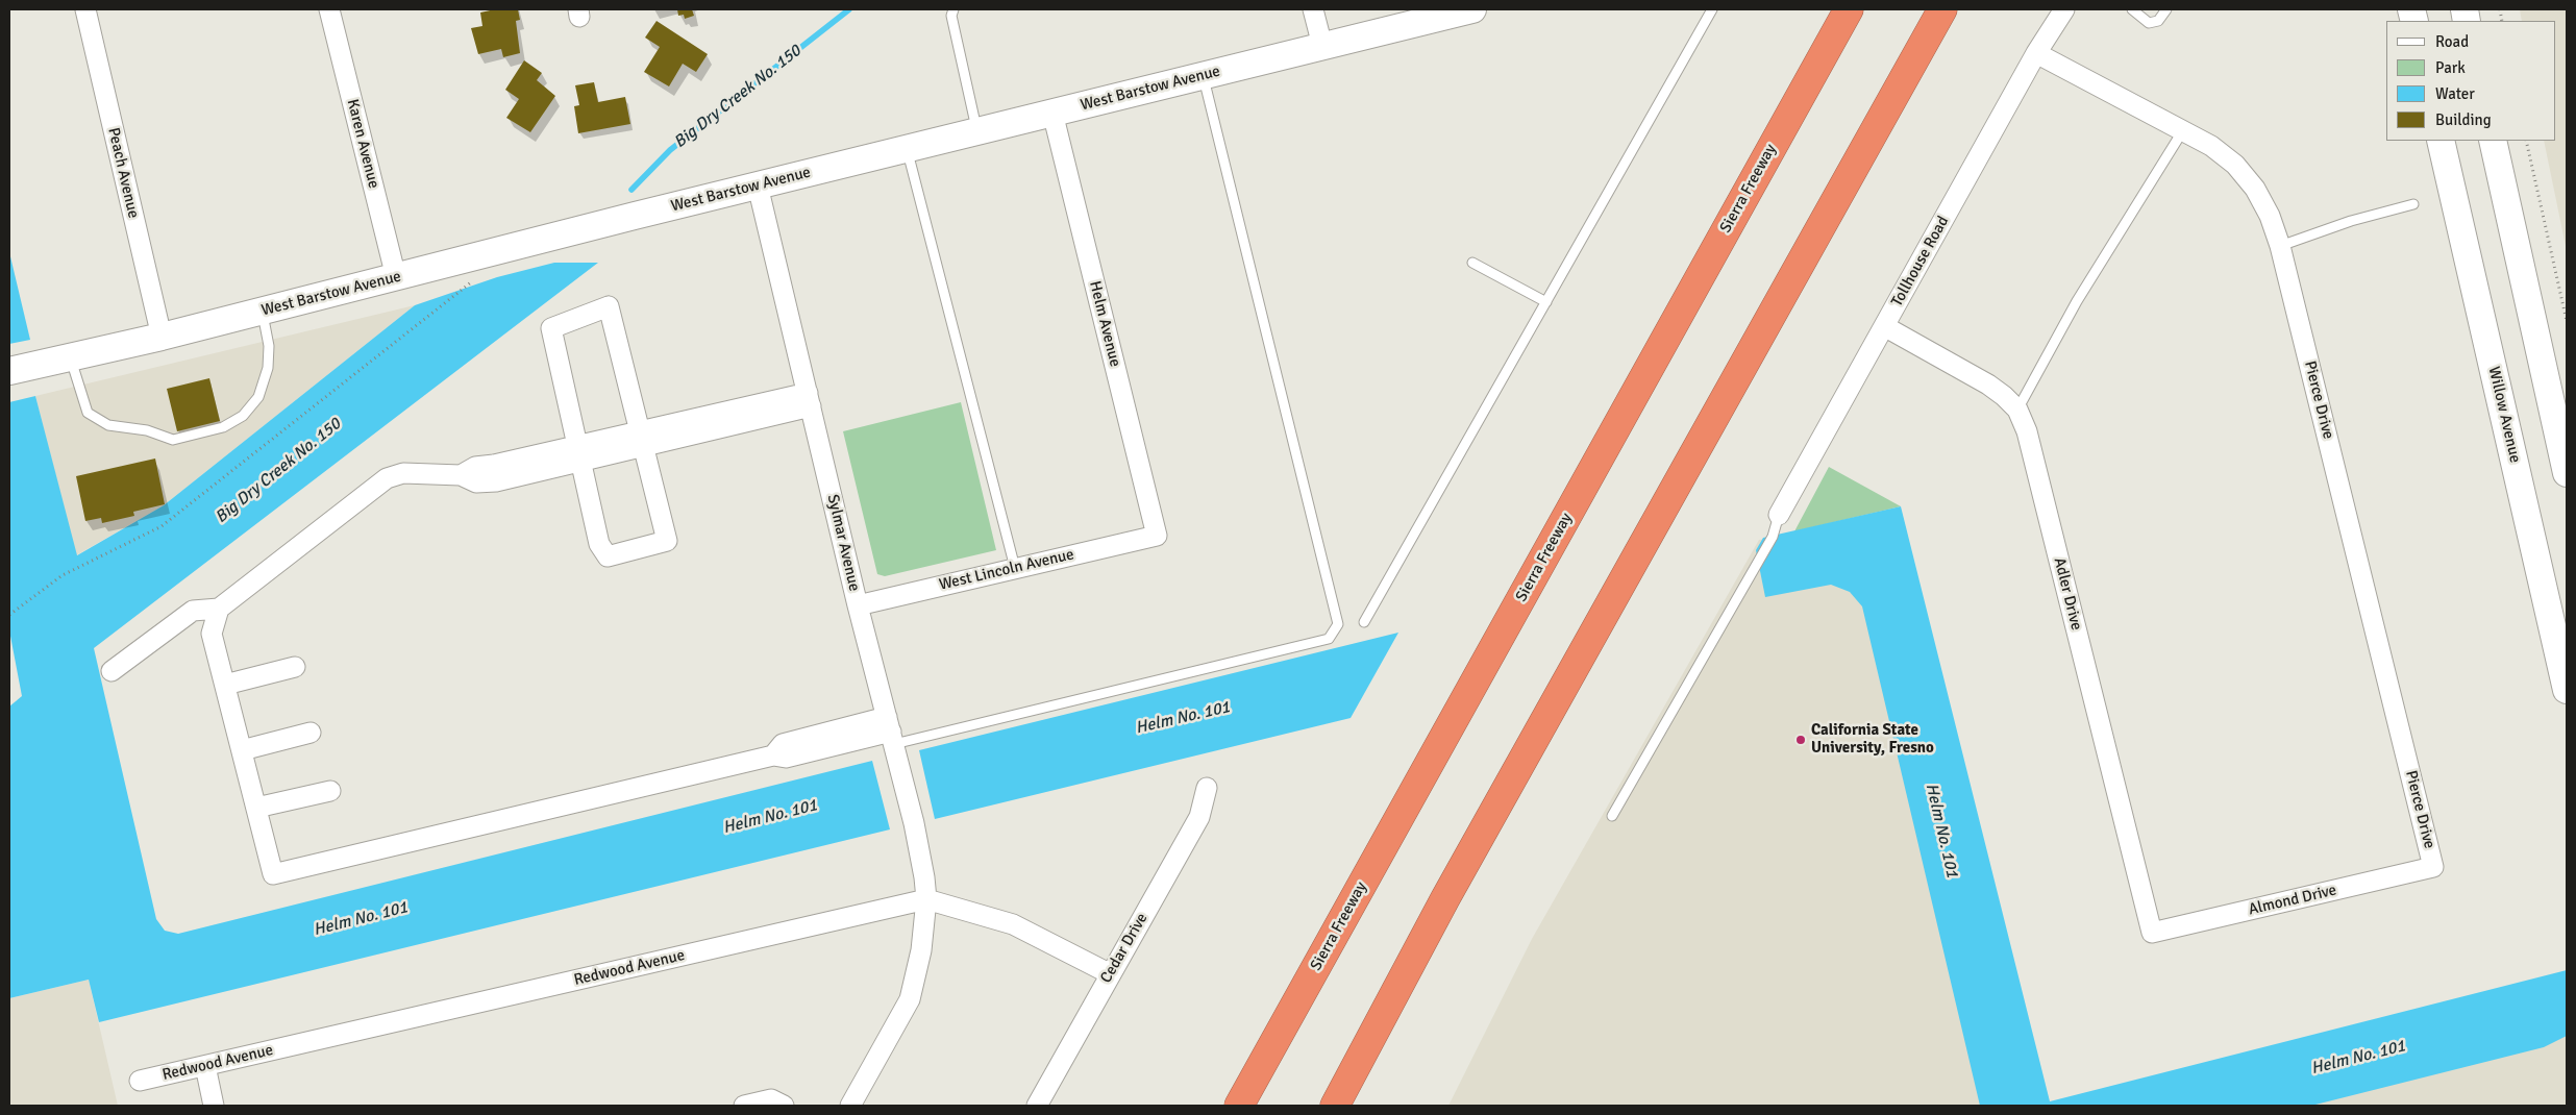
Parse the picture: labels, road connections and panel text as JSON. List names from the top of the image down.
{
  "streets": {
    "highway": ["Sierra Freeway"],
    "main road": ["West Barstow Avenue", "Willow Avenue"],
    "street": [
      "Karen Avenue",
      "Peach Avenue",
      "Tollhouse Road",
      "Helm Avenue",
      "Pierce Drive",
      "Sylmar Avenue",
      "West Lincoln Avenue",
      "Adler Drive",
      "Almond Drive",
      "Cedar Drive",
      "Redwood Avenue"
    ]
  },
  "crossings": [
    ["West Barstow Avenue", "Karen Avenue"],
    ["West Barstow Avenue", "Peach Avenue"],
    ["West Barstow Avenue", "Helm Avenue"],
    ["West Barstow Avenue", "Sylmar Avenue"],
    ["Tollhouse Road", "Pierce Drive"],
    ["Tollhouse Road", "Adler Drive"],
    ["Helm Avenue", "West Lincoln Avenue"],
    ["Pierce Drive", "Almond Drive"],
    ["Sylmar Avenue", "West Lincoln Avenue"],
    ["Sylmar Avenue", "Redwood Avenue"],
    ["Adler Drive", "Almond Drive"],
    ["Cedar Drive", "Redwood Avenue"]
  ],
  "water": ["Big Dry Creek No. 150", "Helm No. 101"],
  "places": ["California State University, Fresno"],
  "legend": [
    "Road",
    "Park",
    "Water",
    "Building"
  ]
}
